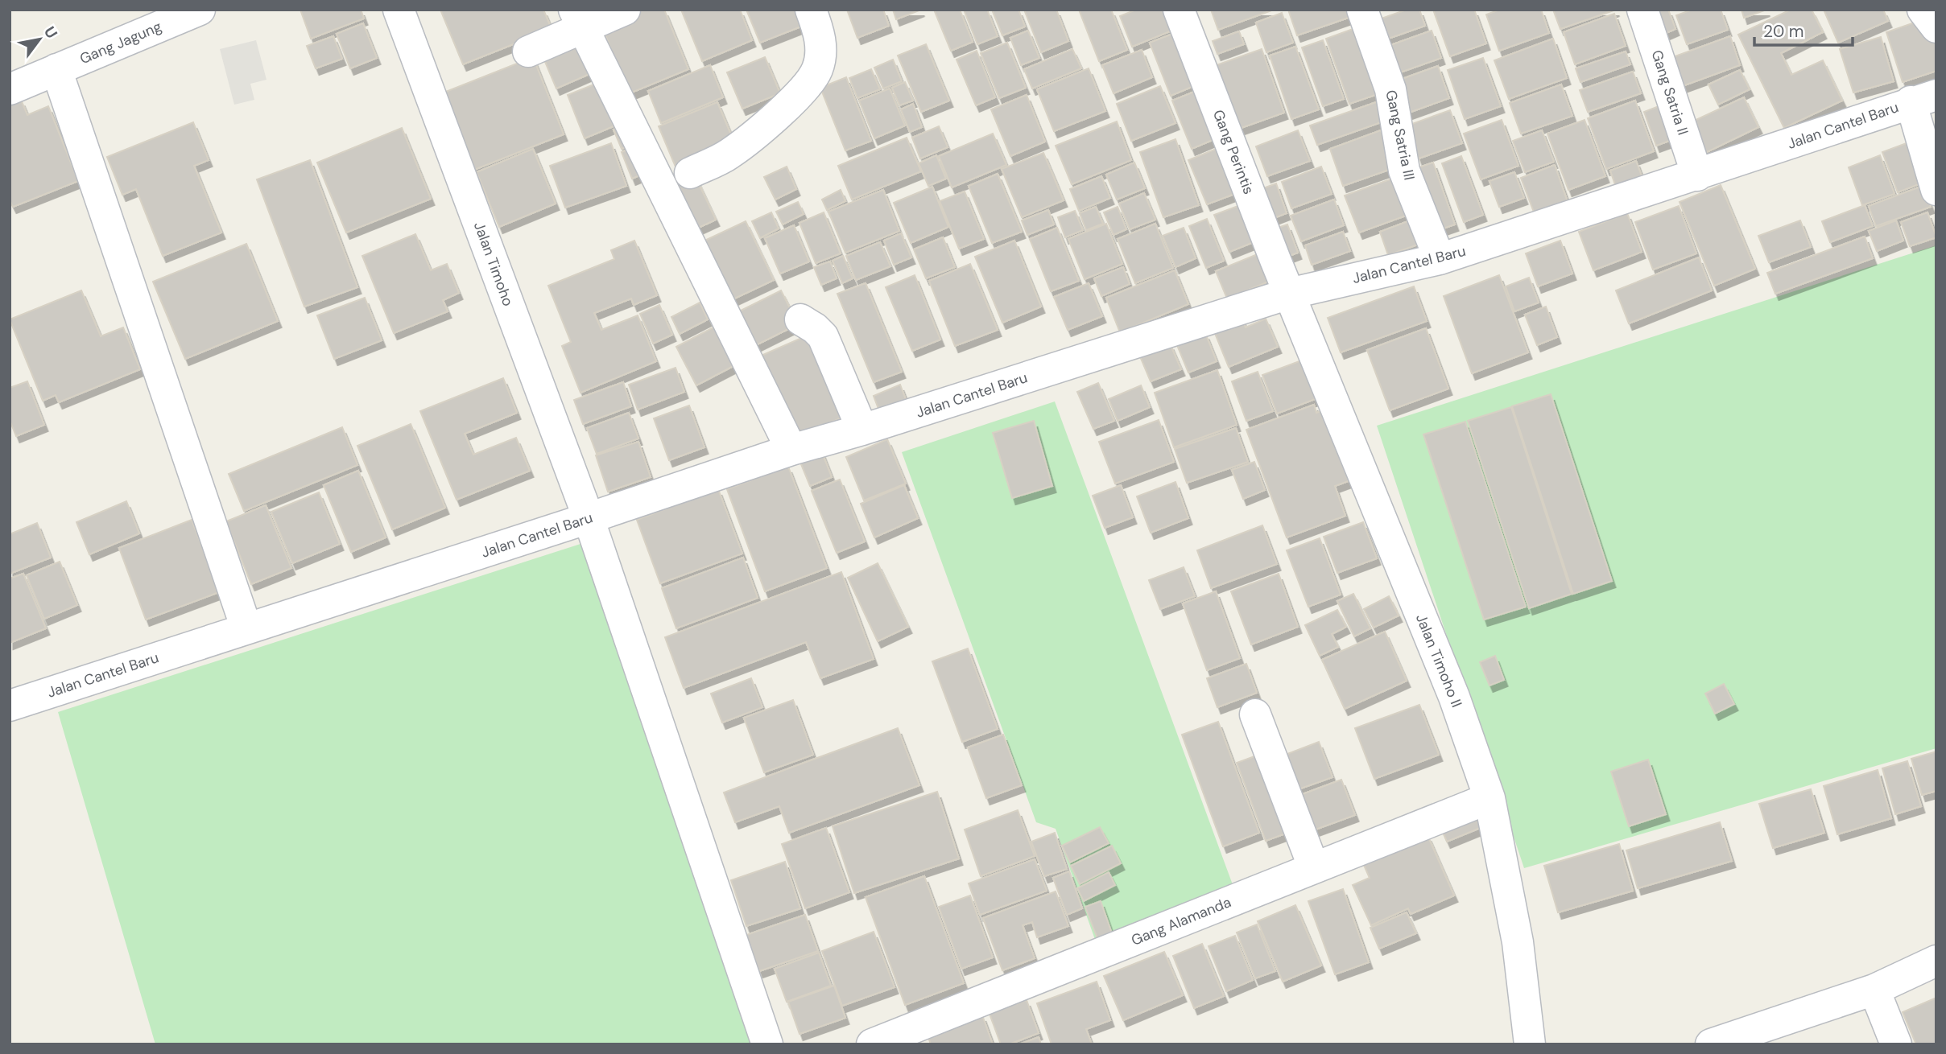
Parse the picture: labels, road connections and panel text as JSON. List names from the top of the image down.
{
  "streets": {
    "street": [
      "Gang Jagung",
      "Gang Satria II",
      "Jalan Cantel Baru",
      "Gang Satria III",
      "Gang Perintis",
      "Jalan Timoho",
      "Jalan Timoho II",
      "Gang Alamanda"
    ]
  },
  "crossings": [
    ["Gang Satria II", "Jalan Cantel Baru"],
    ["Jalan Cantel Baru", "Gang Satria III"],
    ["Jalan Cantel Baru", "Gang Perintis"],
    ["Jalan Cantel Baru", "Jalan Timoho"],
    ["Jalan Cantel Baru", "Jalan Timoho II"],
    ["Gang Perintis", "Jalan Timoho II"],
    ["Jalan Timoho II", "Gang Alamanda"]
  ],
  "scale_bar": "20 m",
  "north": "top right"
}
